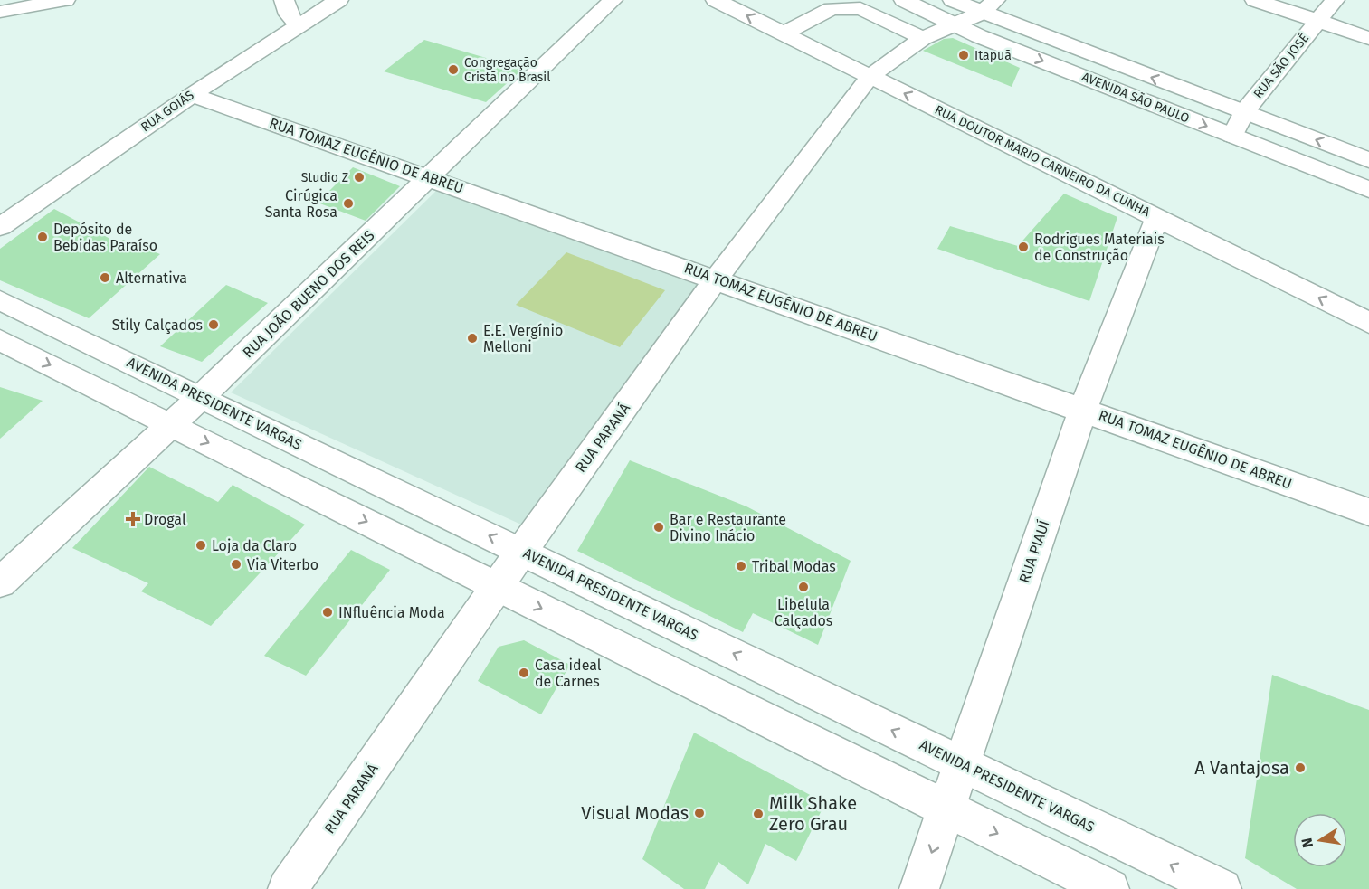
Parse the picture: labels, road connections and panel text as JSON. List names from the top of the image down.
{
  "streets": {
    "street": [
      "RUA SÃO JOSÉ",
      "AVENIDA SÃO PAULO",
      "RUA GOIÁS",
      "RUA TOMAZ EUGÊNIO DE ABREU",
      "RUA DOUTOR MARIO CARNEIRO DA CUNHA",
      "RUA JOÃO BUENO DOS REIS",
      "AVENIDA PRESIDENTE VARGAS",
      "RUA PARANÁ",
      "RUA PIAUÍ"
    ]
  },
  "crossings": [
    ["RUA SÃO JOSÉ", "AVENIDA SÃO PAULO"],
    ["AVENIDA SÃO PAULO", "RUA PARANÁ"],
    ["RUA GOIÁS", "RUA TOMAZ EUGÊNIO DE ABREU"],
    ["RUA TOMAZ EUGÊNIO DE ABREU", "RUA JOÃO BUENO DOS REIS"],
    ["RUA TOMAZ EUGÊNIO DE ABREU", "RUA PARANÁ"],
    ["RUA TOMAZ EUGÊNIO DE ABREU", "RUA PIAUÍ"],
    ["RUA DOUTOR MARIO CARNEIRO DA CUNHA", "RUA PARANÁ"],
    ["RUA DOUTOR MARIO CARNEIRO DA CUNHA", "RUA PIAUÍ"],
    ["RUA JOÃO BUENO DOS REIS", "AVENIDA PRESIDENTE VARGAS"],
    ["AVENIDA PRESIDENTE VARGAS", "RUA PARANÁ"],
    ["AVENIDA PRESIDENTE VARGAS", "RUA PIAUÍ"]
  ],
  "one_way": ["RUA DOUTOR MARIO CARNEIRO DA CUNHA"],
  "places": {
    "other": [
      "Itapuã",
      "Congregação Cristã no Brasil",
      "Studio Z",
      "Cirúgica Santa Rosa",
      "Depósito de Bebidas Paraíso",
      "Rodrigues Materiais de Construção",
      "Alternativa",
      "Stily Calçados",
      "E.E. Vergínio Melloni",
      "Bar e Restaurante Divino Inácio",
      "Loja da Claro",
      "Via Viterbo",
      "Tribal Modas",
      "Libelula Calçados",
      "INfluência Moda",
      "Casa ideal de Carnes",
      "A Vantajosa",
      "Visual Modas",
      "Milk Shake Zero Grau"
    ],
    "health": ["Drogal"]
  },
  "north": "left"
}
